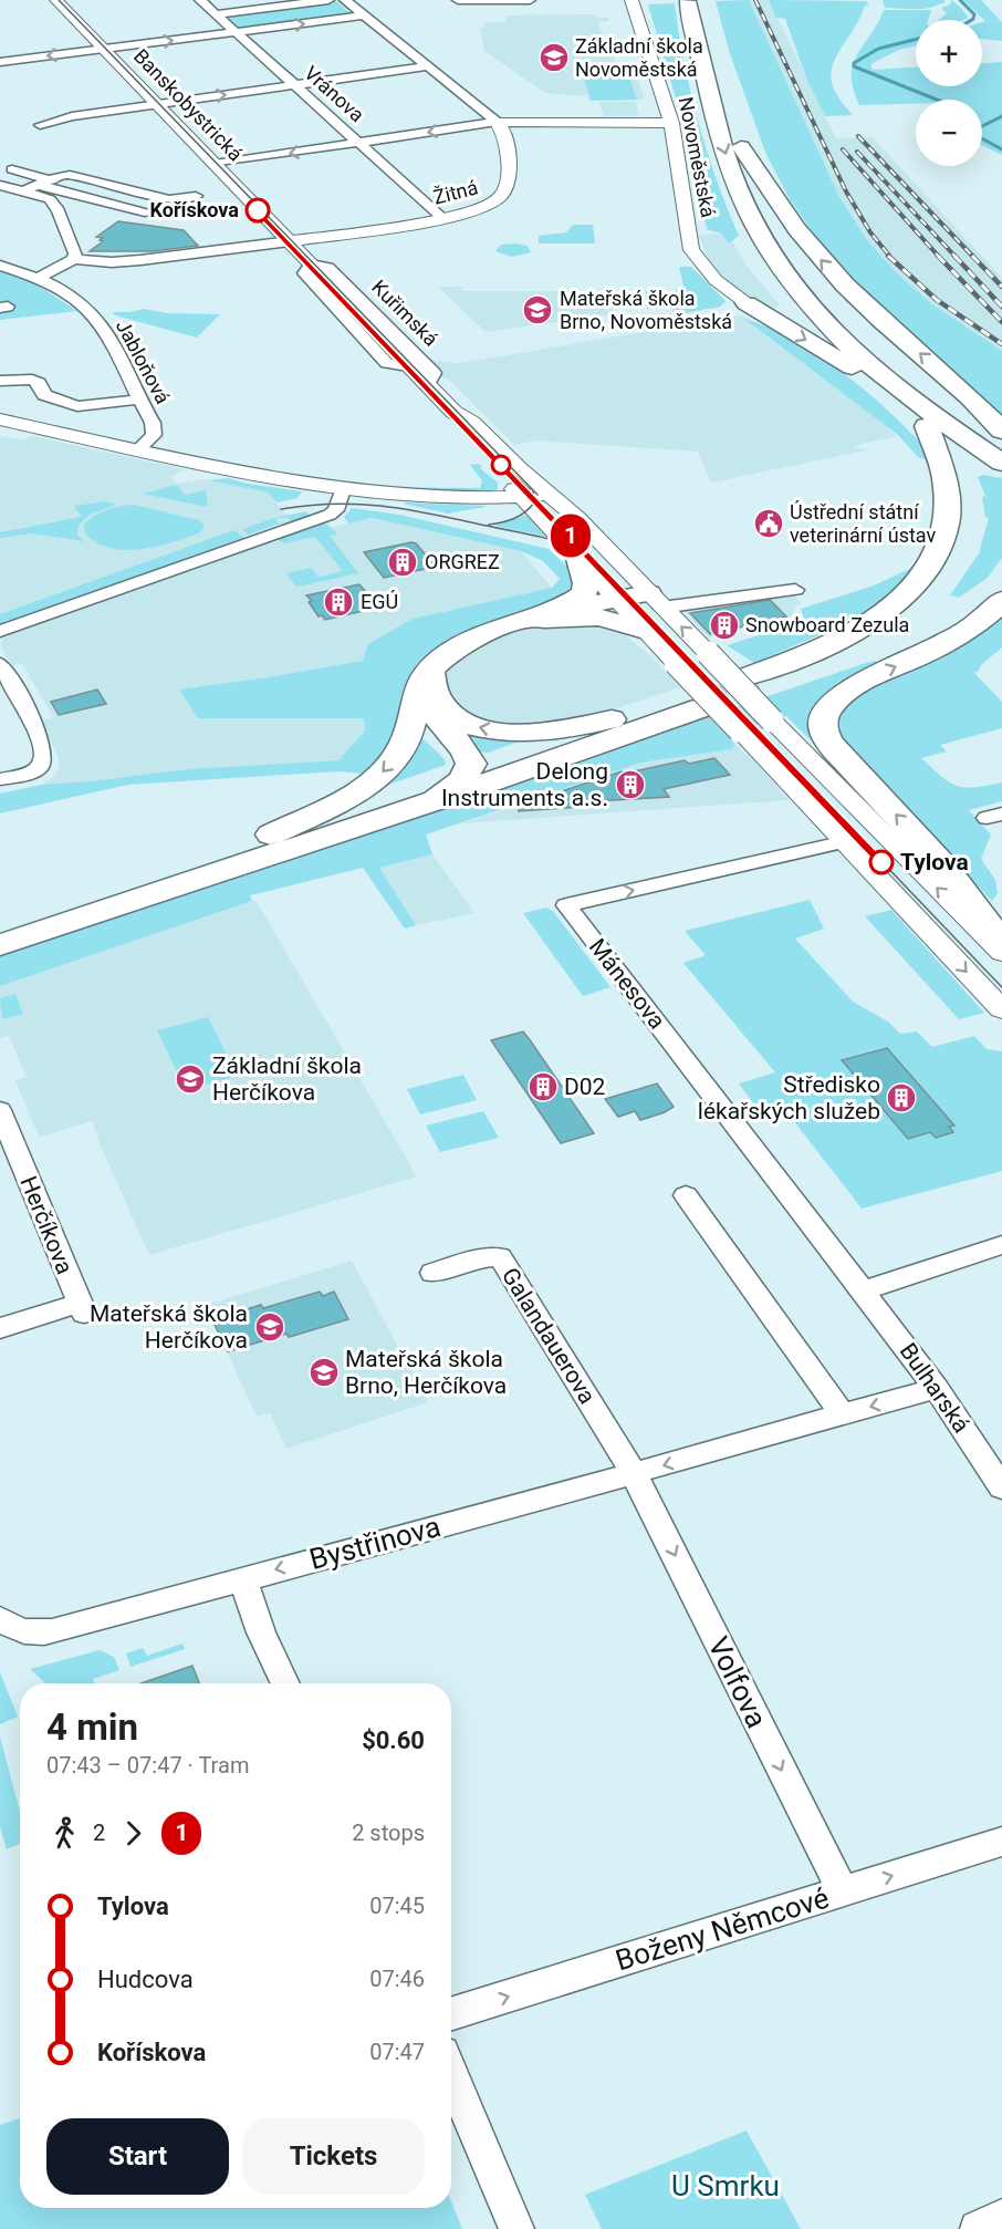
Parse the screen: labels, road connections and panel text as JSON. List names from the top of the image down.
{
  "streets": {
    "street": [
      "Vránova",
      "Banskobystrická",
      "Novoměstská",
      "Žitná",
      "Kuřimská",
      "Jabloňová",
      "Mánesova",
      "Herčíkova",
      "Galandauerova",
      "Bulharská",
      "Bystřinova",
      "Volfova",
      "Boženy Němcové"
    ]
  },
  "crossings": [
    ["Vránova", "Žitná"],
    ["Banskobystrická", "Žitná"],
    ["Banskobystrická", "Kuřimská"],
    ["Žitná", "Kuřimská"],
    ["Mánesova", "Bulharská"],
    ["Galandauerova", "Bystřinova"],
    ["Galandauerova", "Volfova"],
    ["Bulharská", "Bystřinova"],
    ["Bystřinova", "Volfova"],
    ["Volfova", "Boženy Němcové"]
  ],
  "one_way": ["Bystřinova", "Volfova", "Boženy Němcové"],
  "parks": ["U Smrku"],
  "places": {
    "school or university": [
      "Základní škola Novoměstská",
      "Mateřská škola Brno, Novoměstská",
      "Základní škola Herčíkova",
      "Mateřská škola Herčíkova",
      "Mateřská škola Brno, Herčíkova"
    ],
    "other": ["Kořískova", "Tylova"],
    "public building": ["Ústřední státní veterinární ústav"],
    "building": [
      "ORGREZ",
      "EGÚ",
      "Snowboard Zezula",
      "Delong Instruments a.s.",
      "D02",
      "Středisko lékařských služeb"
    ]
  },
  "lines": ["tram line 1"],
  "page": {
    "on_map": "1",
    "map_buttons": ["+", "−"],
    "heading": ["4 min", "07:43 – 07:47 · Tram", "$0.60"],
    "legs": ["2", "1", "2 stops"],
    "list": [
      {
        "name": "Tylova",
        "value": "07:45"
      },
      {
        "name": "Hudcova",
        "value": "07:46"
      },
      {
        "name": "Kořískova",
        "value": "07:47"
      }
    ],
    "buttons": ["Start", "Tickets"]
  }
}
